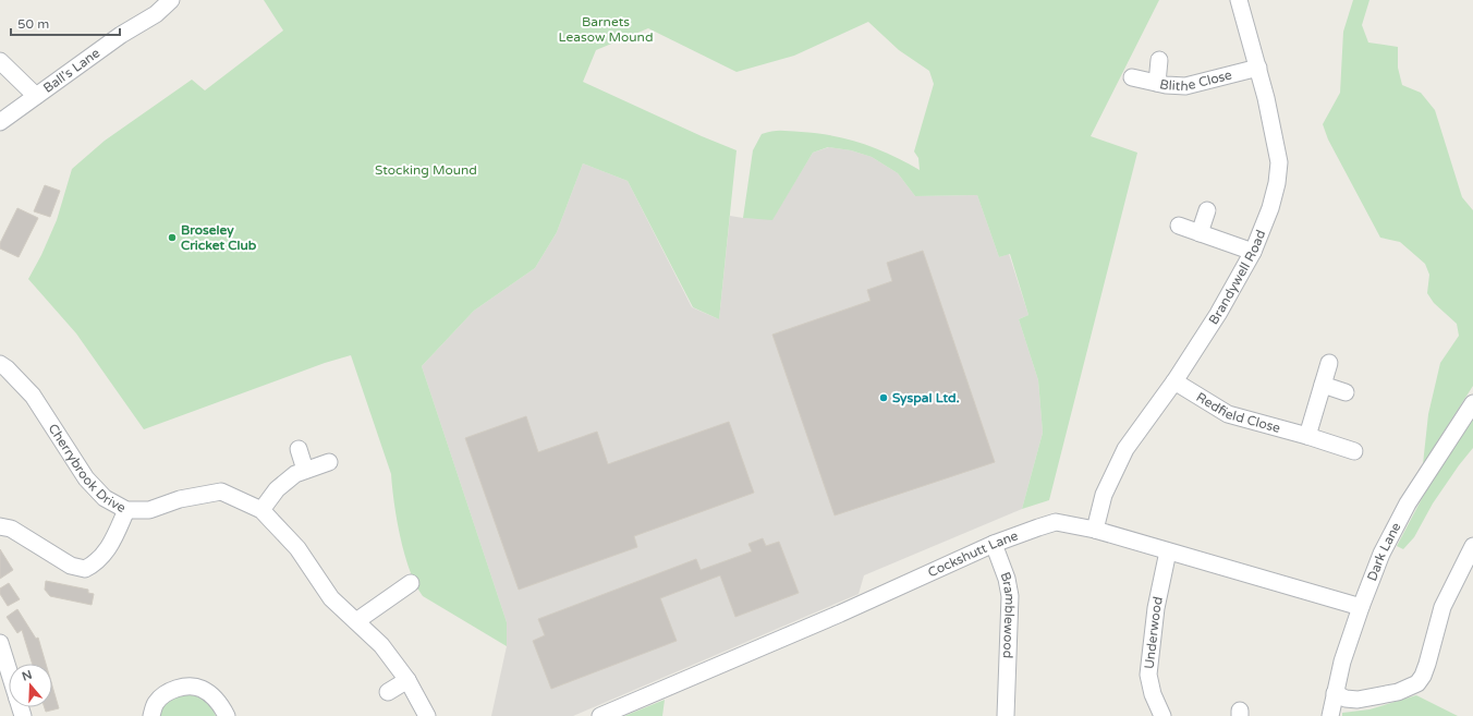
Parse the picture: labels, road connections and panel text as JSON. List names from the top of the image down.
{
  "streets": {
    "street": [
      "Ball's Lane",
      "Blithe Close",
      "Brandywell Road",
      "Redfield Close",
      "Cherrybrook Drive",
      "Dark Lane",
      "Cockshutt Lane",
      "Bramblewood",
      "Underwood"
    ]
  },
  "crossings": [
    ["Blithe Close", "Brandywell Road"],
    ["Brandywell Road", "Redfield Close"],
    ["Brandywell Road", "Cockshutt Lane"],
    ["Dark Lane", "Cockshutt Lane"],
    ["Cockshutt Lane", "Bramblewood"],
    ["Cockshutt Lane", "Underwood"]
  ],
  "parks": ["Barnets Leasow Mound", "Stocking Mound"],
  "places": ["Broseley Cricket Club", "Syspal Ltd."],
  "scale_bar": "50 m",
  "north": "top"
}
